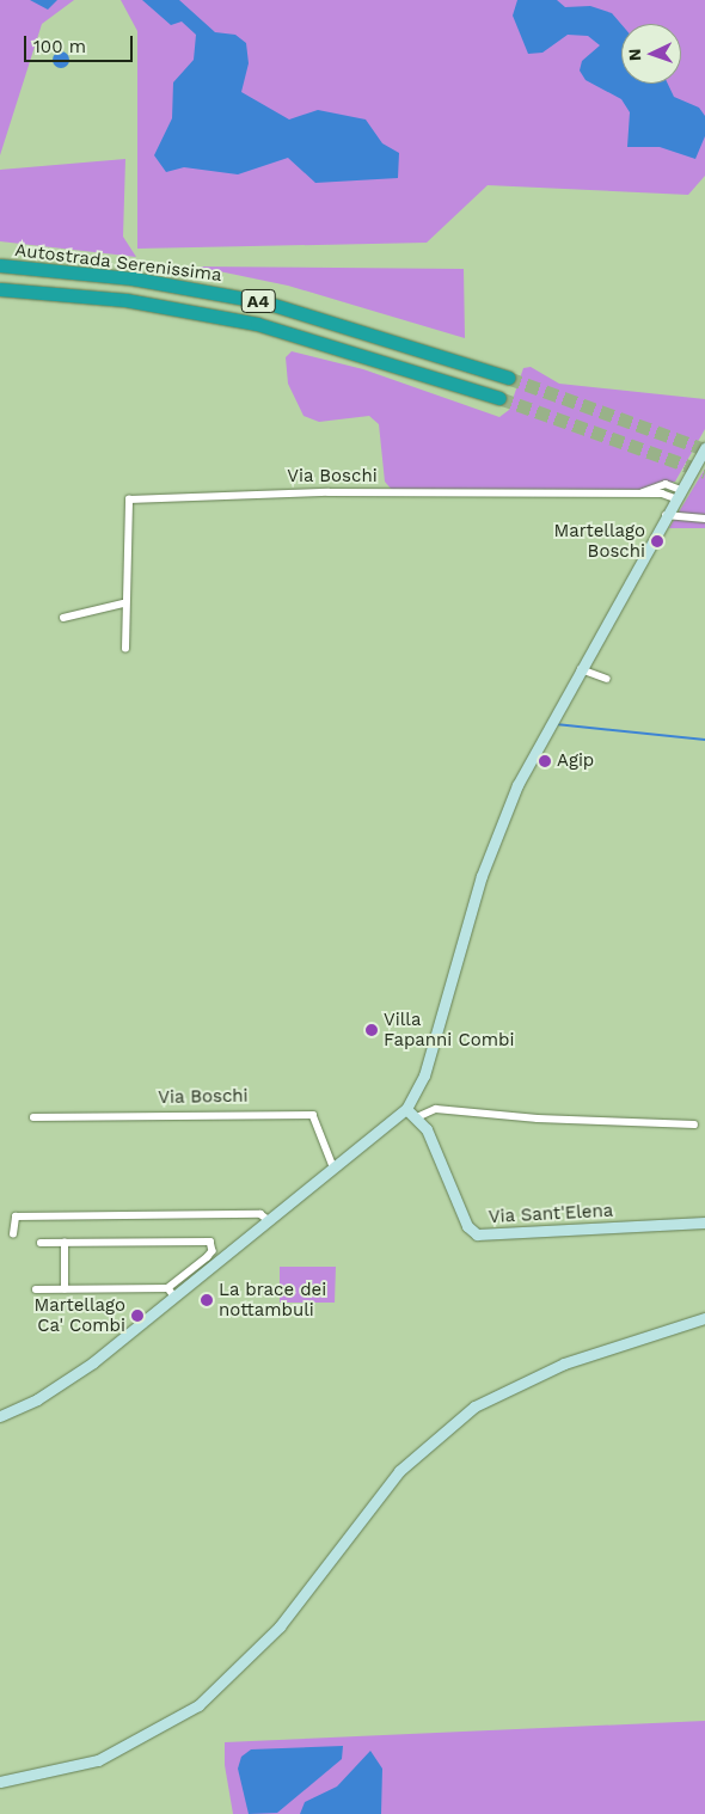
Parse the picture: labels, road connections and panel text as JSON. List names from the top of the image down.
{
  "streets": {
    "highway": ["Autostrada Serenissima", "A4"],
    "main road": ["Via Sant'Elena"],
    "street": ["Via Boschi"]
  },
  "places": [
    "Martellago Boschi",
    "Agip",
    "Villa Fapanni Combi",
    "La brace dei nottambuli",
    "Martellago Ca' Combi"
  ],
  "scale_bar": "100 m",
  "north": "left"
}
